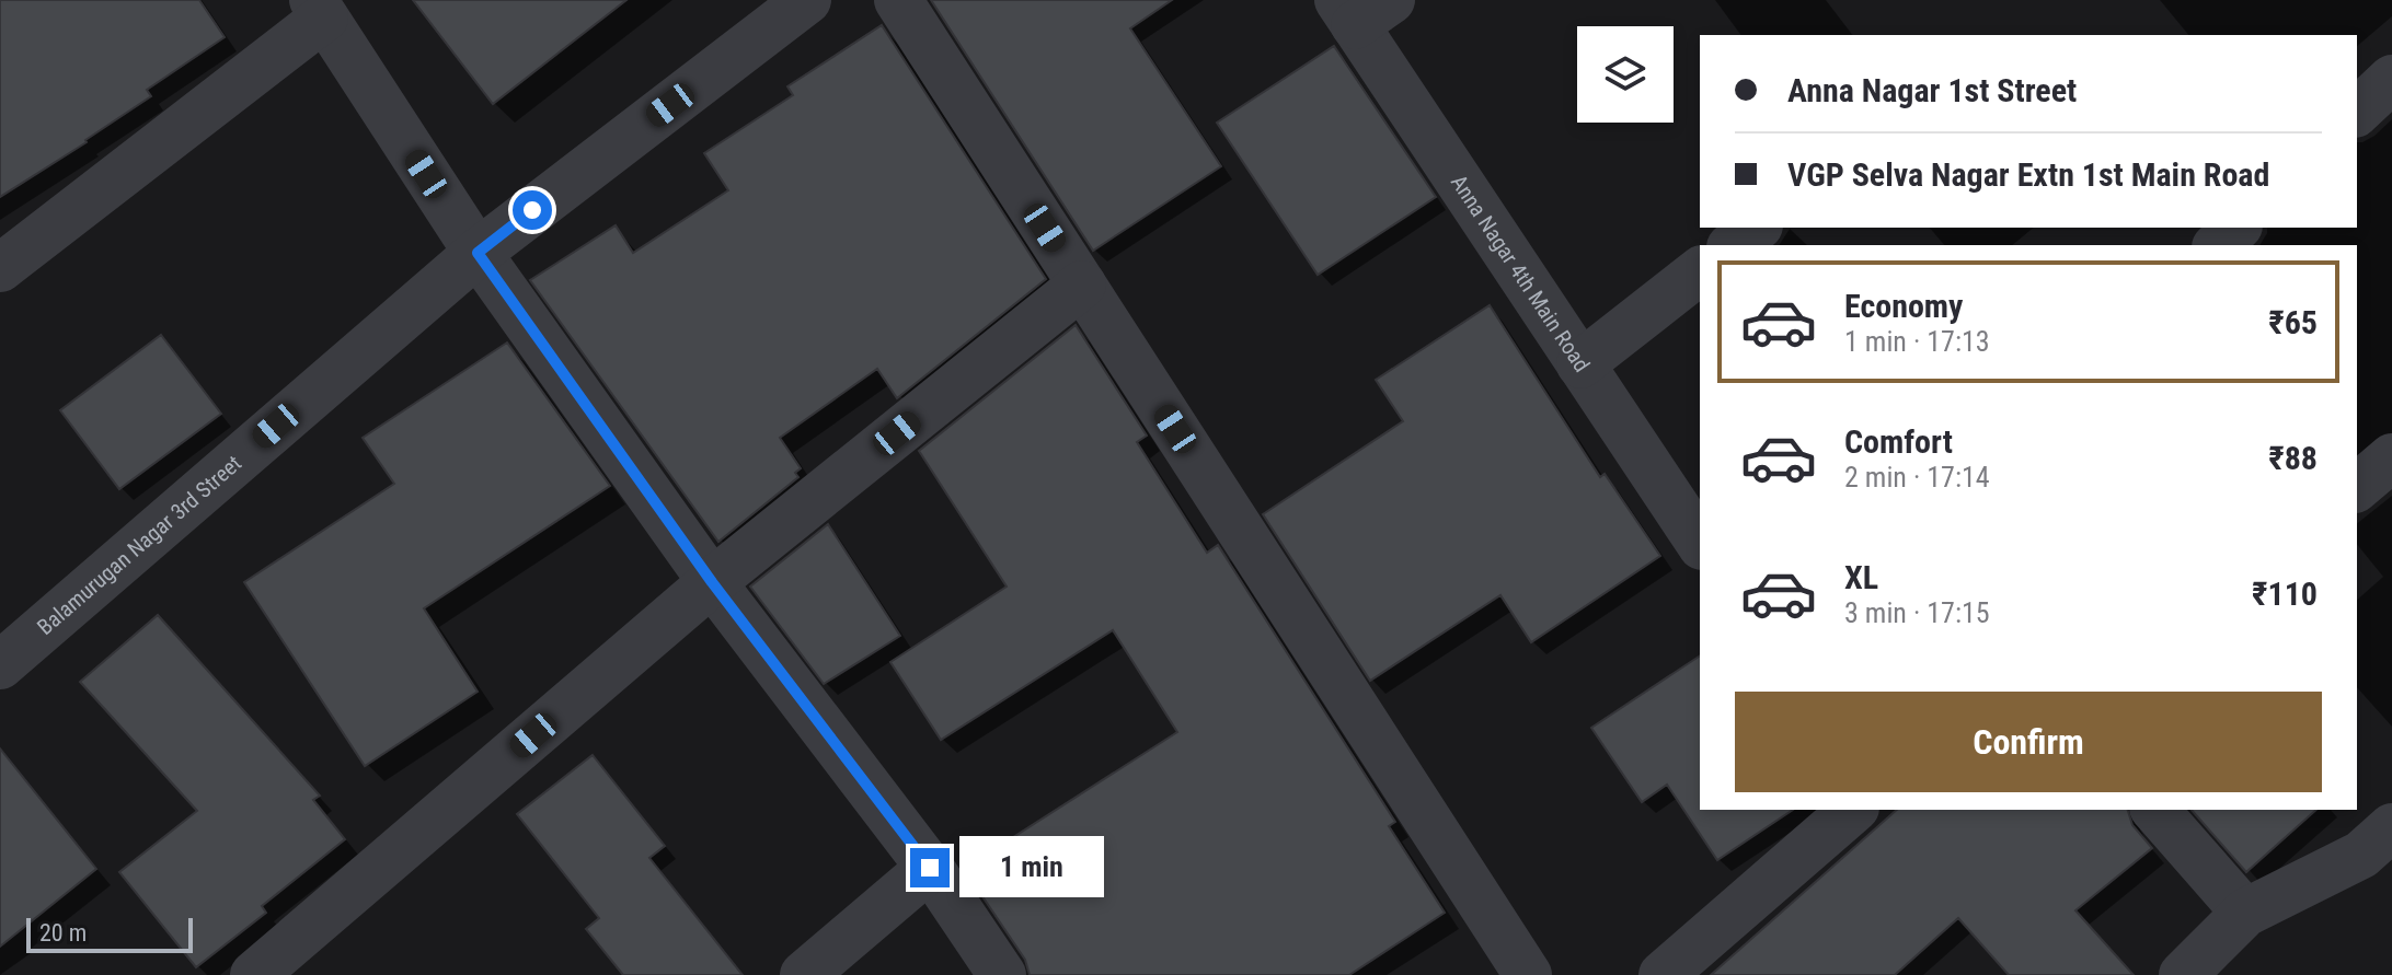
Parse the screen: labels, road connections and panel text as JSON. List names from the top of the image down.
{
  "streets": {
    "street": ["Anna Nagar 4th Main Road", "Balamurugan Nagar 3rd Street"]
  },
  "scale_bar": "20 m",
  "page": {
    "banner": ["Anna Nagar 1st Street", "VGP Selva Nagar Extn 1st Main Road"],
    "list": [
      {
        "name": "Economy",
        "note": "1 min · 17:13",
        "value": "₹65"
      },
      {
        "name": "Comfort",
        "note": "2 min · 17:14",
        "value": "₹88"
      },
      {
        "name": "XL",
        "note": "3 min · 17:15",
        "value": "₹110"
      }
    ],
    "buttons": "Confirm",
    "bubble": "1 min",
    "scale": "20 m"
  }
}
